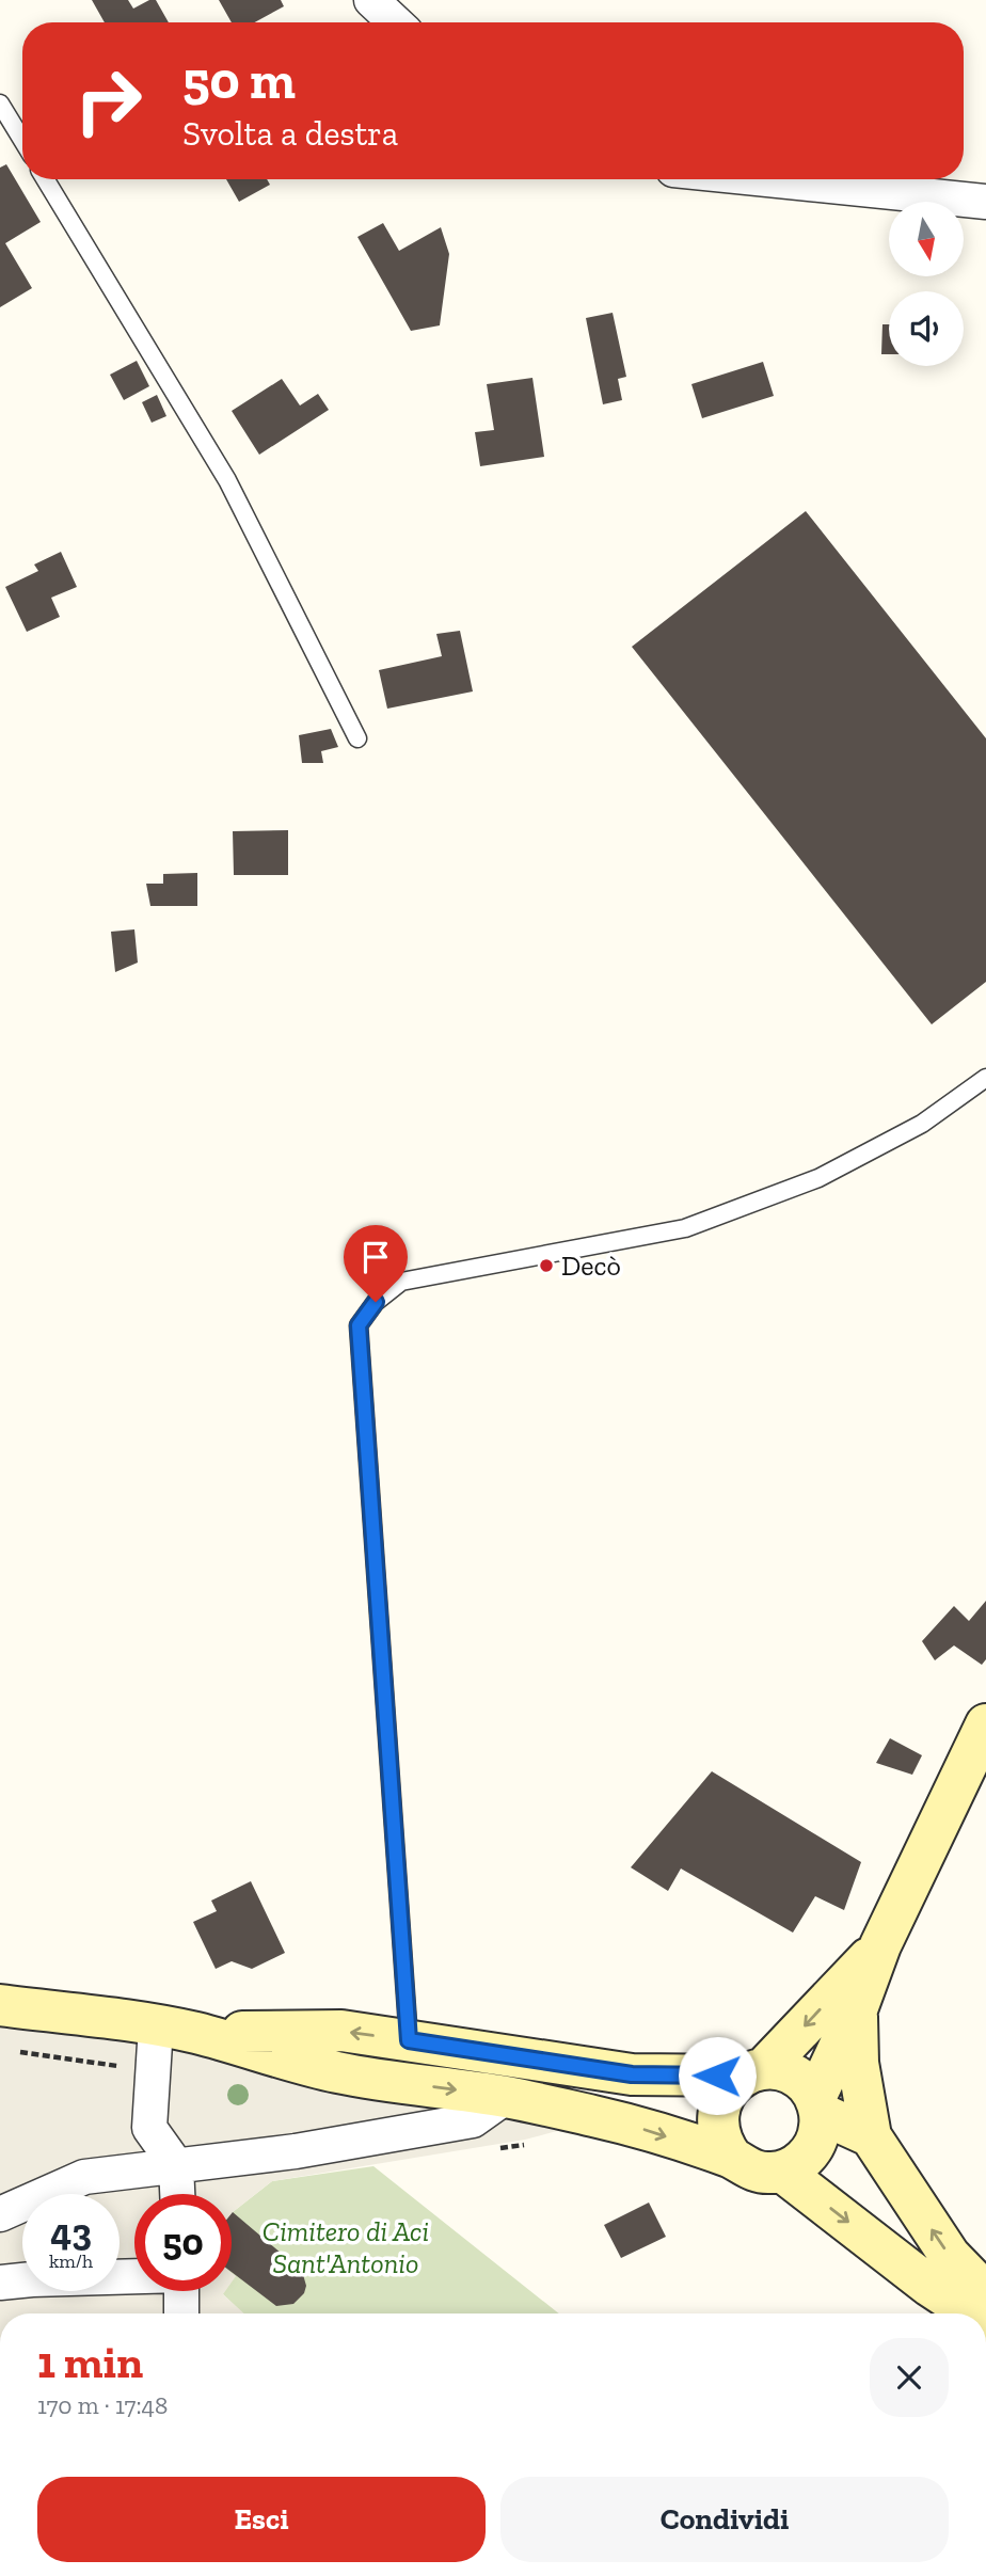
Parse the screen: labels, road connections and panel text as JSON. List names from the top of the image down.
{
  "parks": ["Cimitero di Aci Sant'Antonio"],
  "places": ["Decò"],
  "north": "bottom",
  "page": {
    "turn": ["50 m", "Svolta a destra"],
    "speed": "43 km/h",
    "limit": "50",
    "heading": ["1 min", "170 m · 17:48"],
    "buttons": ["Esci", "Condividi"]
  }
}
